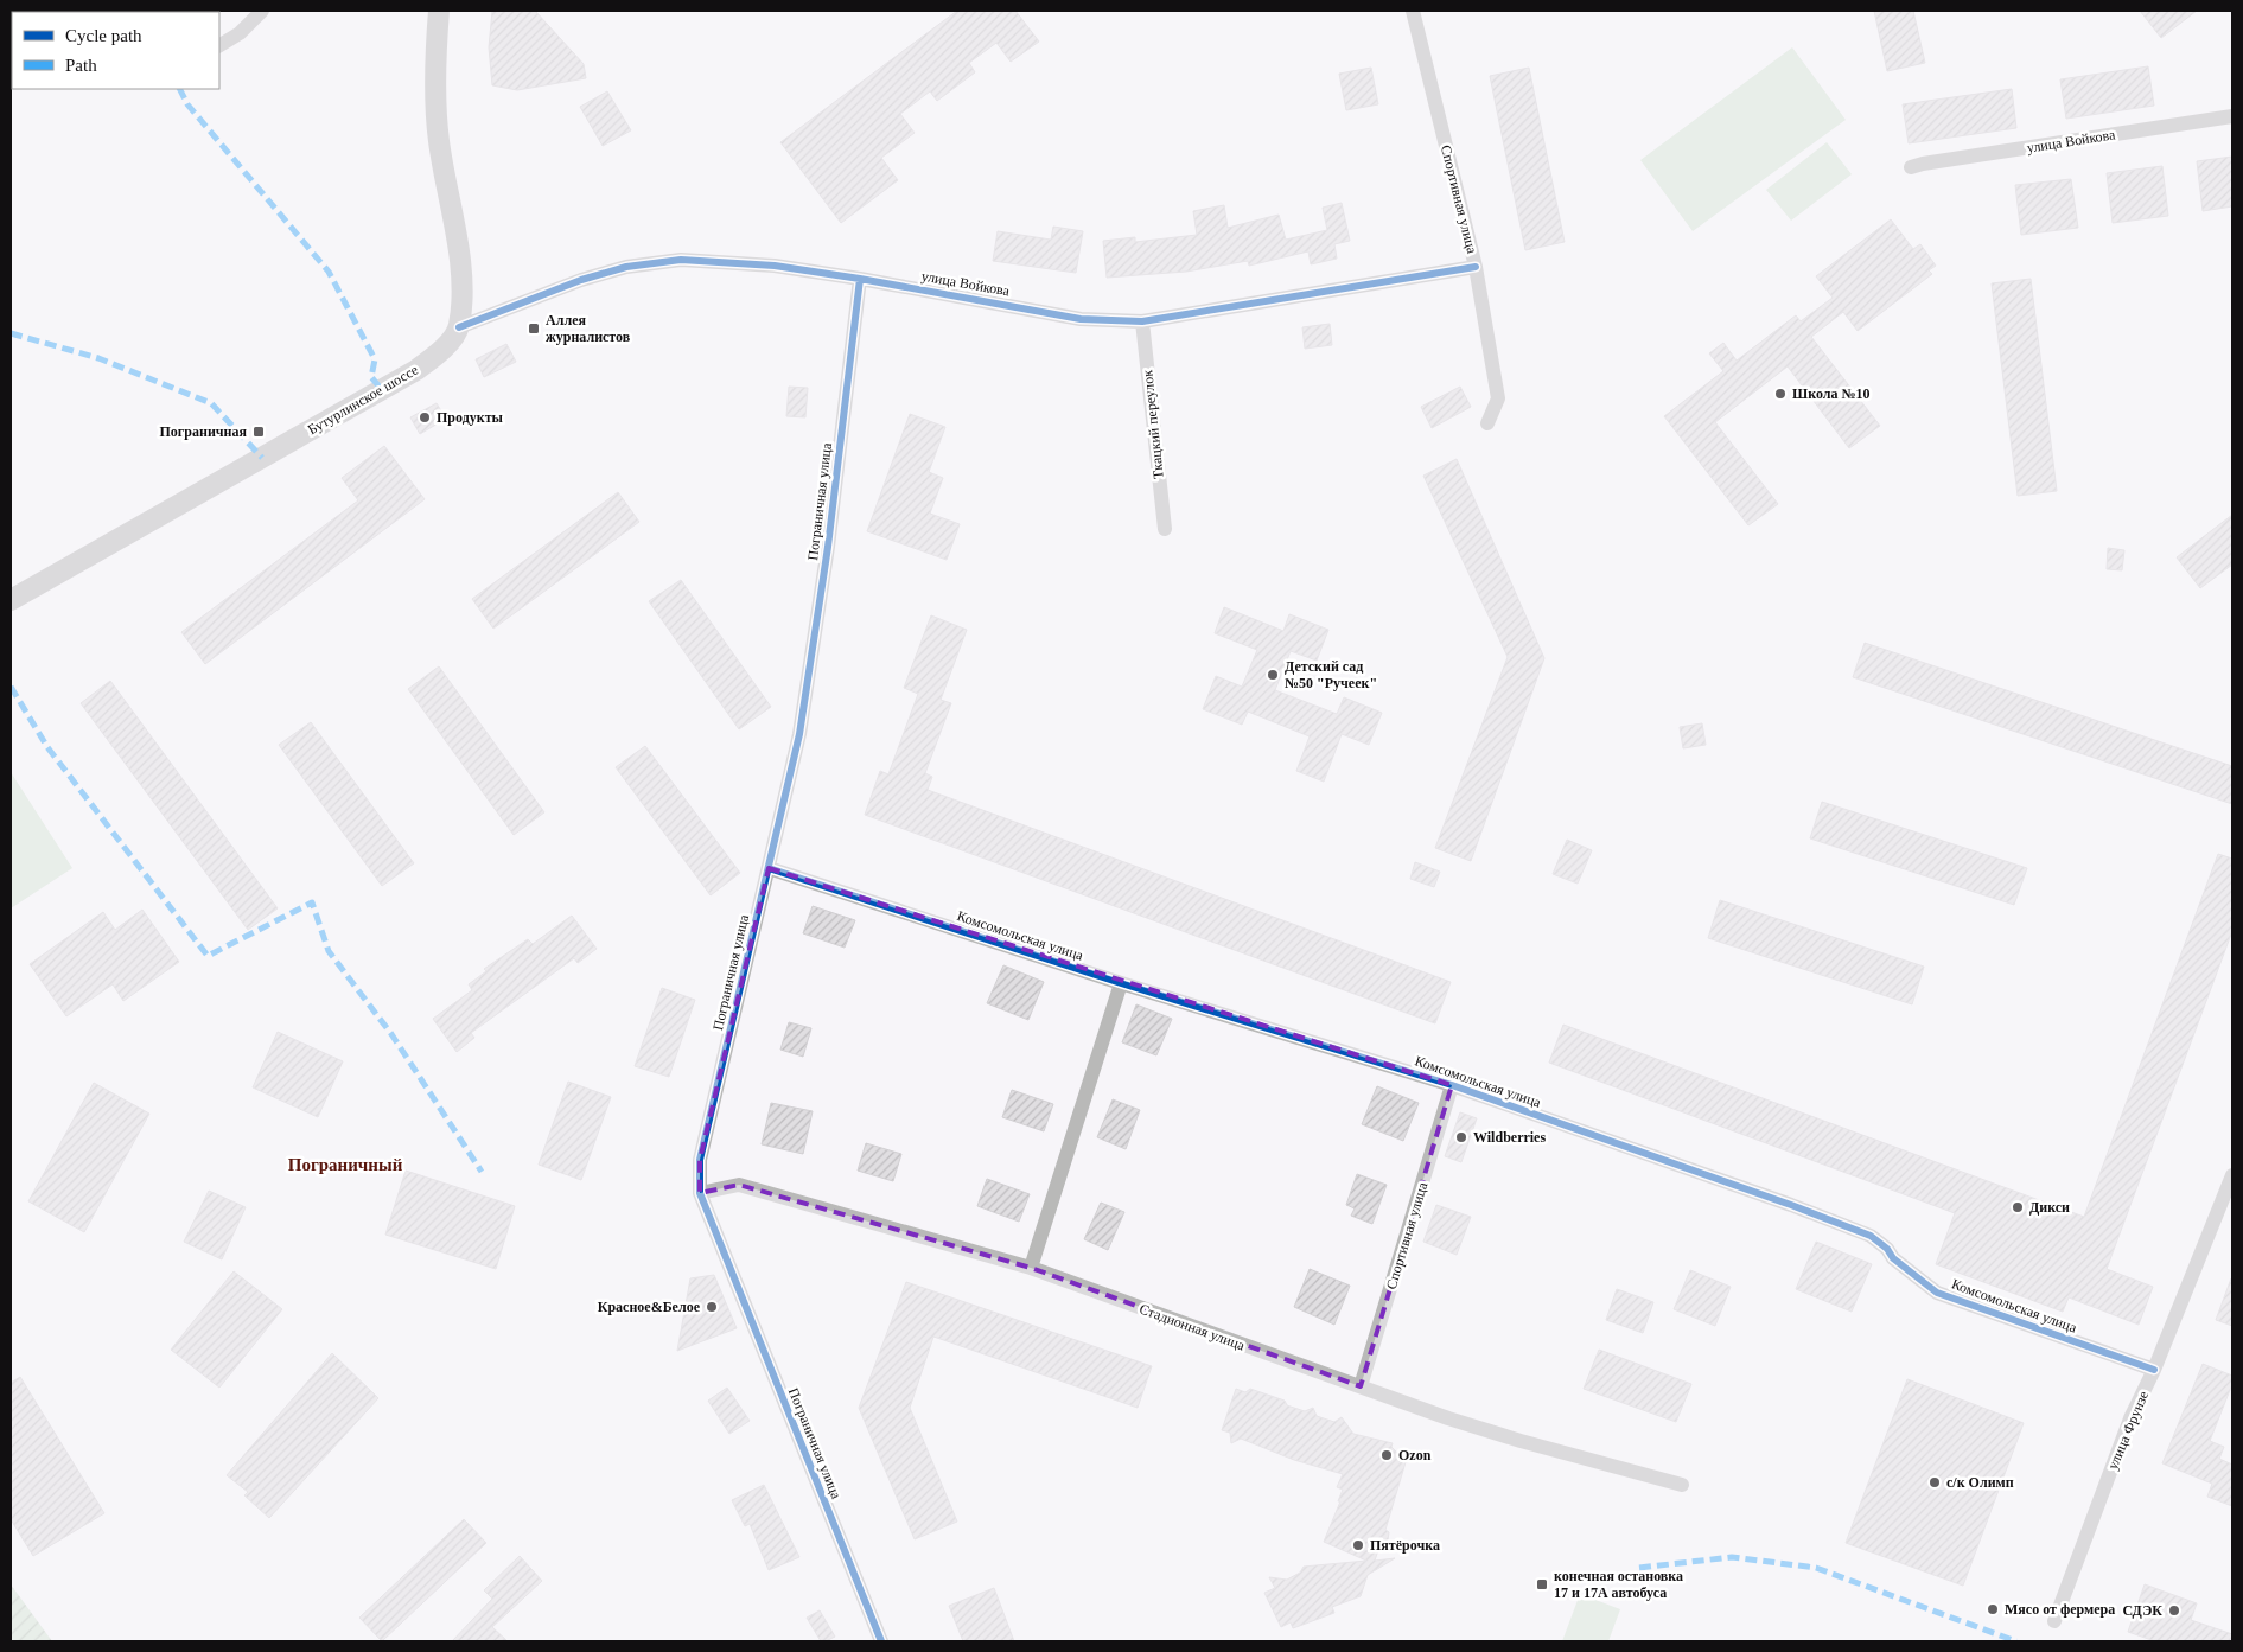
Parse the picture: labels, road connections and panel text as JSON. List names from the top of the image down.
{
  "streets": {
    "main road": ["Бутурлинское шоссе"],
    "street": [
      "улица Войкова",
      "Спортивная улица",
      "Ткацкий переулок",
      "Пограничная улица",
      "Комсомольская улица",
      "Стадионная улица",
      "улица Фрунзе"
    ]
  },
  "crossings": [
    ["улица Войкова", "Спортивная улица"],
    ["улица Войкова", "Бутурлинское шоссе"],
    ["улица Войкова", "Ткацкий переулок"],
    ["улица Войкова", "Пограничная улица"],
    ["Спортивная улица", "Комсомольская улица"],
    ["Спортивная улица", "Стадионная улица"],
    ["Пограничная улица", "Комсомольская улица"],
    ["Пограничная улица", "Стадионная улица"],
    ["Комсомольская улица", "улица Фрунзе"]
  ],
  "districts": ["Пограничный"],
  "places": {
    "transit": ["Аллея журналистов", "Пограничная", "конечная остановка 17 и 17А автобуса"],
    "other": [
      "Школа №10",
      "Продукты",
      "Детский сад №50 \"Ручеек\"",
      "Wildberries",
      "Дикси",
      "Красное&Белое",
      "Ozon",
      "с/к Олимп",
      "Пятёрочка",
      "Мясо от фермера",
      "СДЭК"
    ]
  },
  "legend": ["Cycle path", "Path"]
}
